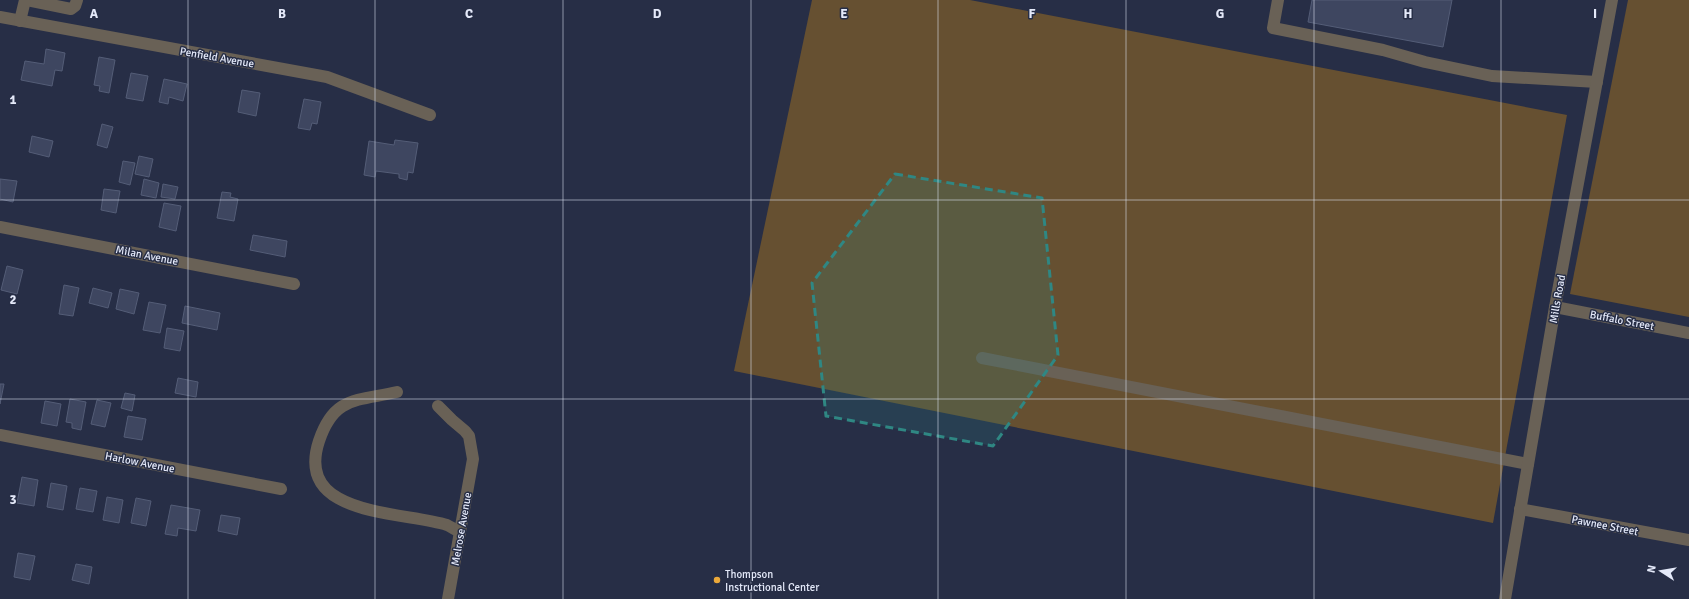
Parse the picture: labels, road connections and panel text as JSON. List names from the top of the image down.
{
  "streets": {
    "street": [
      "Penfield Avenue",
      "Milan Avenue",
      "Mills Road",
      "Buffalo Street",
      "Harlow Avenue",
      "Pawnee Street",
      "Melrose Avenue"
    ]
  },
  "crossings": [
    ["Mills Road", "Buffalo Street"],
    ["Mills Road", "Pawnee Street"]
  ],
  "places": ["Thompson Instructional Center"],
  "north": "left",
  "grid": {
    "columns": [
      "A",
      "B",
      "C",
      "D",
      "E",
      "F",
      "G",
      "H",
      "I"
    ],
    "rows": ["1", "2", "3"]
  }
}
